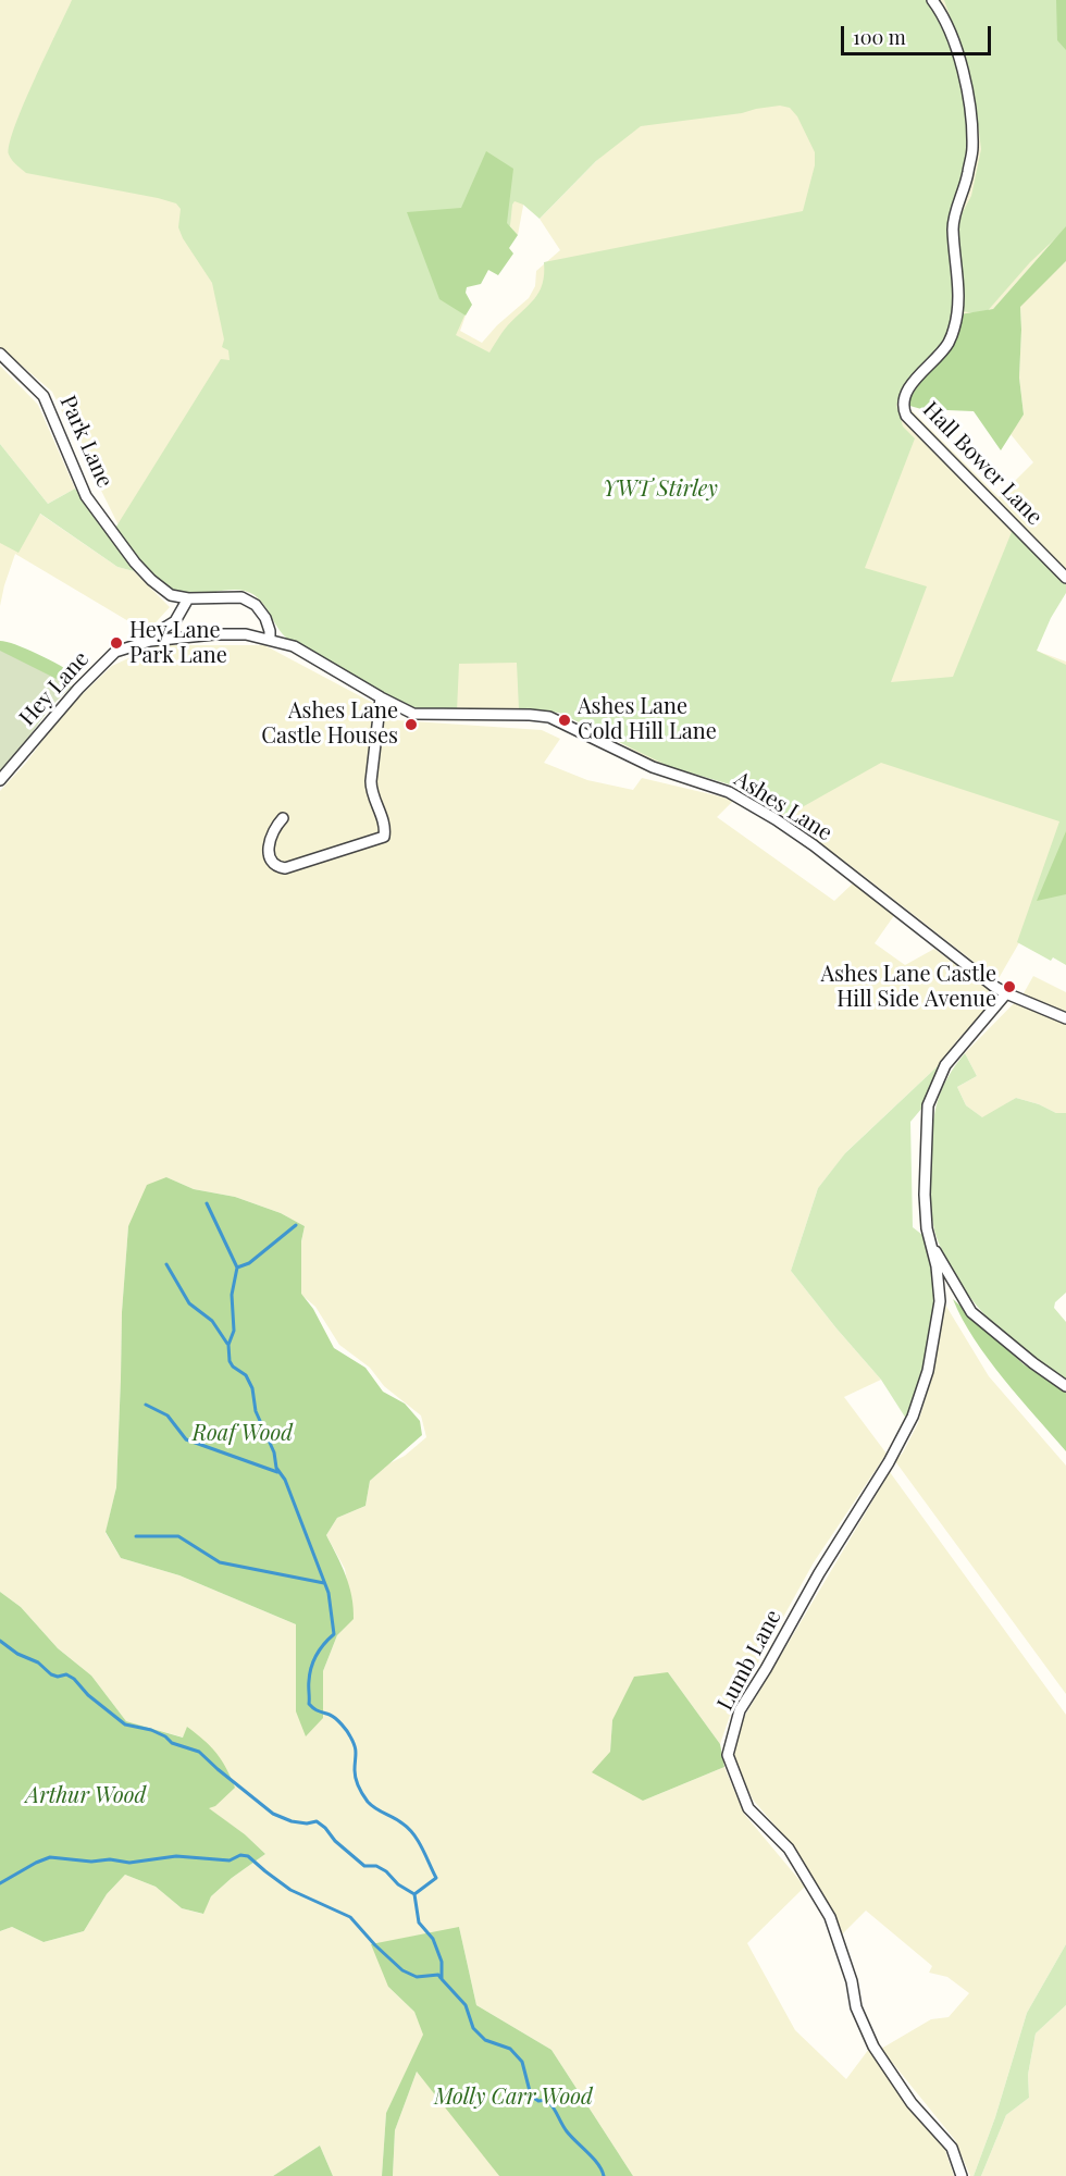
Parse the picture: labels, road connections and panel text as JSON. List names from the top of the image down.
{
  "streets": {
    "street": [
      "Park Lane",
      "Hall Bower Lane",
      "Hey Lane",
      "Ashes Lane",
      "Lumb Lane"
    ]
  },
  "crossings": [
    ["Park Lane", "Ashes Lane"],
    ["Hey Lane", "Ashes Lane"],
    ["Ashes Lane", "Lumb Lane"]
  ],
  "parks": [
    "YWT Stirley",
    "Roaf Wood",
    "Arthur Wood",
    "Molly Carr Wood"
  ],
  "places": [
    "Hey Lane Park Lane",
    "Ashes Lane Cold Hill Lane",
    "Ashes Lane Castle Houses",
    "Ashes Lane Castle Hill Side Avenue"
  ],
  "scale_bar": "100 m"
}
